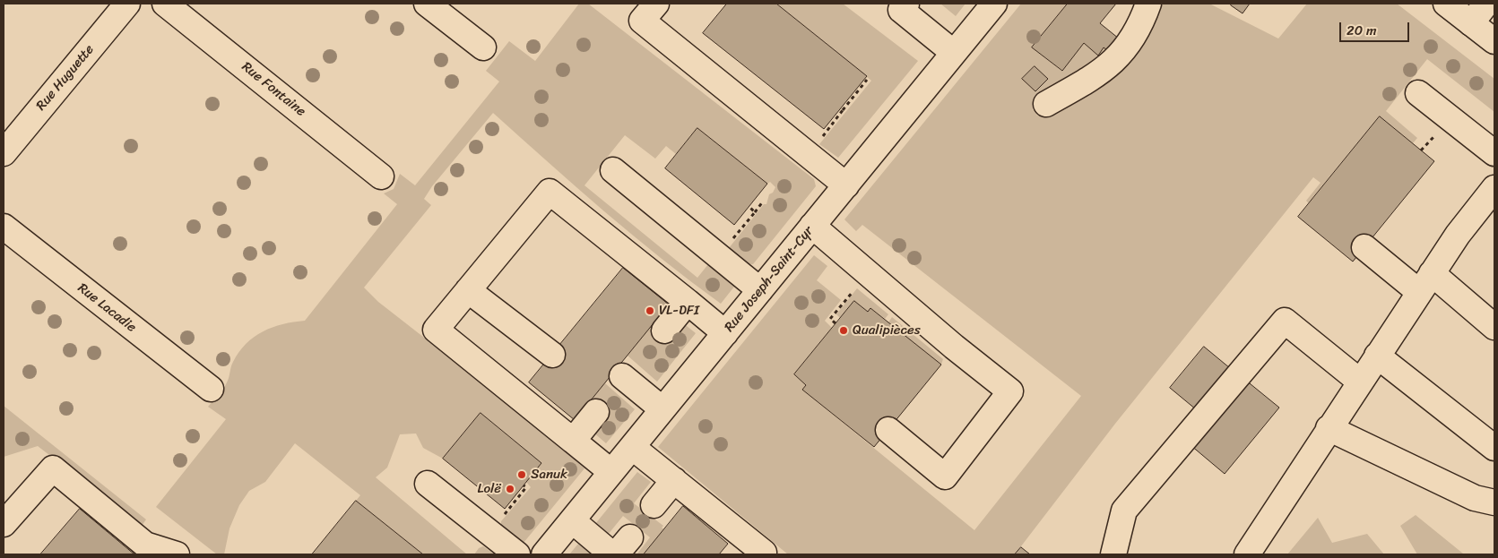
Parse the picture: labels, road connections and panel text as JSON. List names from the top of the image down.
{
  "streets": {
    "street": [
      "Rue Huguette",
      "Rue Fontaine",
      "Rue Joseph-Saint-Cyr",
      "Rue Lacadie"
    ]
  },
  "places": [
    "VL-DFI",
    "Qualipièces",
    "Sanuk",
    "Lolë"
  ],
  "scale_bar": "20 m"
}
